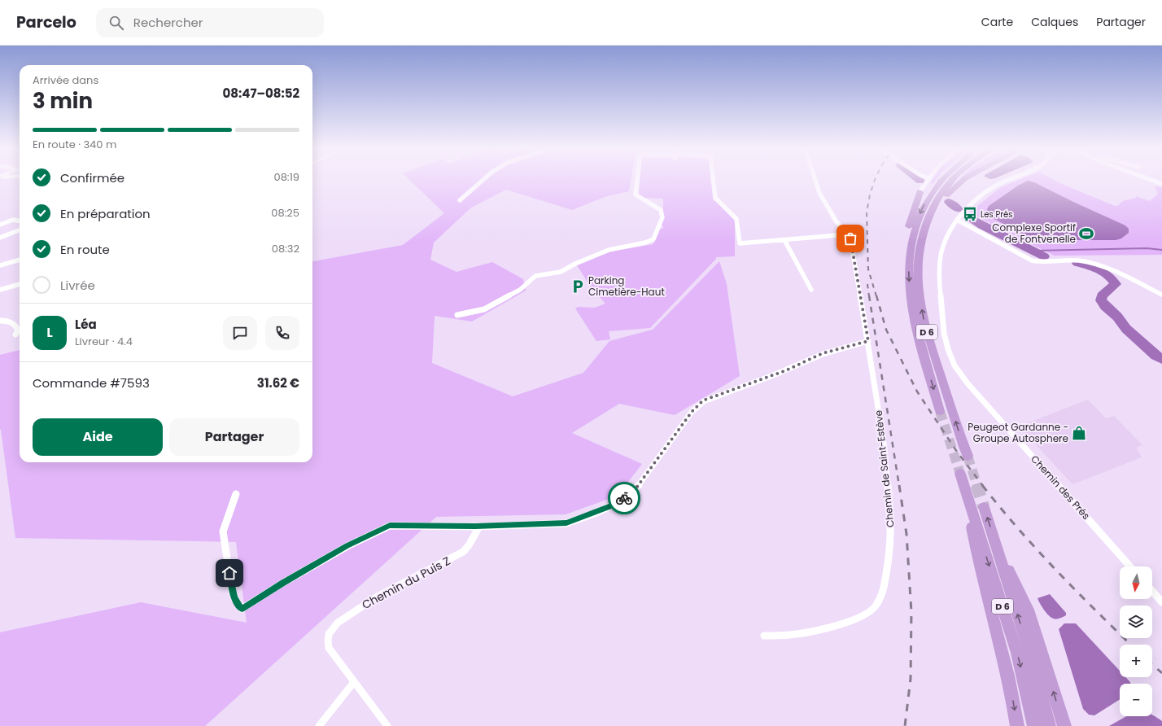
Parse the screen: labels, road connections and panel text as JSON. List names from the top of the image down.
{
  "streets": {
    "highway": ["D 6"],
    "street": ["Chemin de Saint-Estève", "Chemin des Prés", "Chemin du Puis Z"]
  },
  "places": {
    "bus stop": ["Les Prés"],
    "sports": ["Complexe Sportif de Fontvenelle"],
    "parking": ["Parking Cimetière-Haut"],
    "shop": ["Peugeot Gardanne - Groupe Autosphere"]
  },
  "north": "bottom",
  "page": {
    "header": "Parcelo",
    "search": "Rechercher",
    "nav": ["Carte", "Calques", "Partager"],
    "heading": ["3 min", "Arrivée dans", "08:47–08:52"],
    "panel": [
      "Léa",
      "Livreur · 4.4",
      "Commande #7593",
      "31.62 €"
    ],
    "bar": "En route · 340 m",
    "list": [
      ["Confirmée", "08:19"],
      ["En préparation", "08:25"],
      ["En route", "08:32"],
      "Livrée"
    ],
    "round": "L",
    "buttons": ["Aide", "Partager"],
    "map_buttons": ["+", "−"]
  }
}
